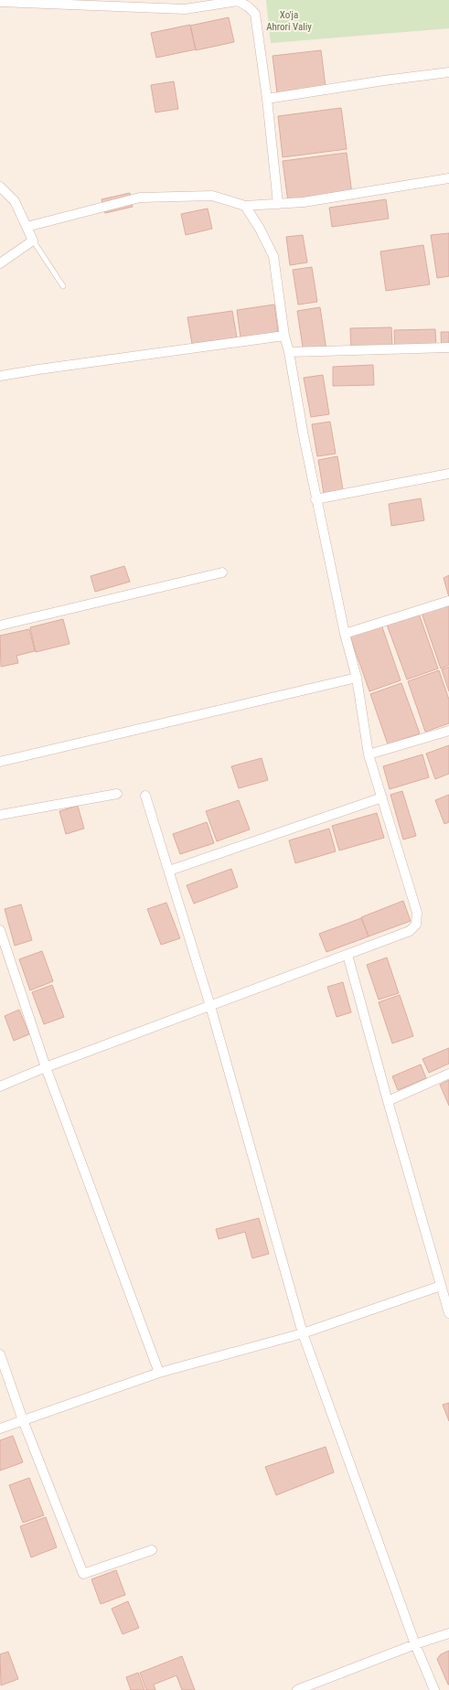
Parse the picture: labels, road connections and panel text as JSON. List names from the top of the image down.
{
  "parks": ["Xo'ja Ahrori Valiy"]
}
